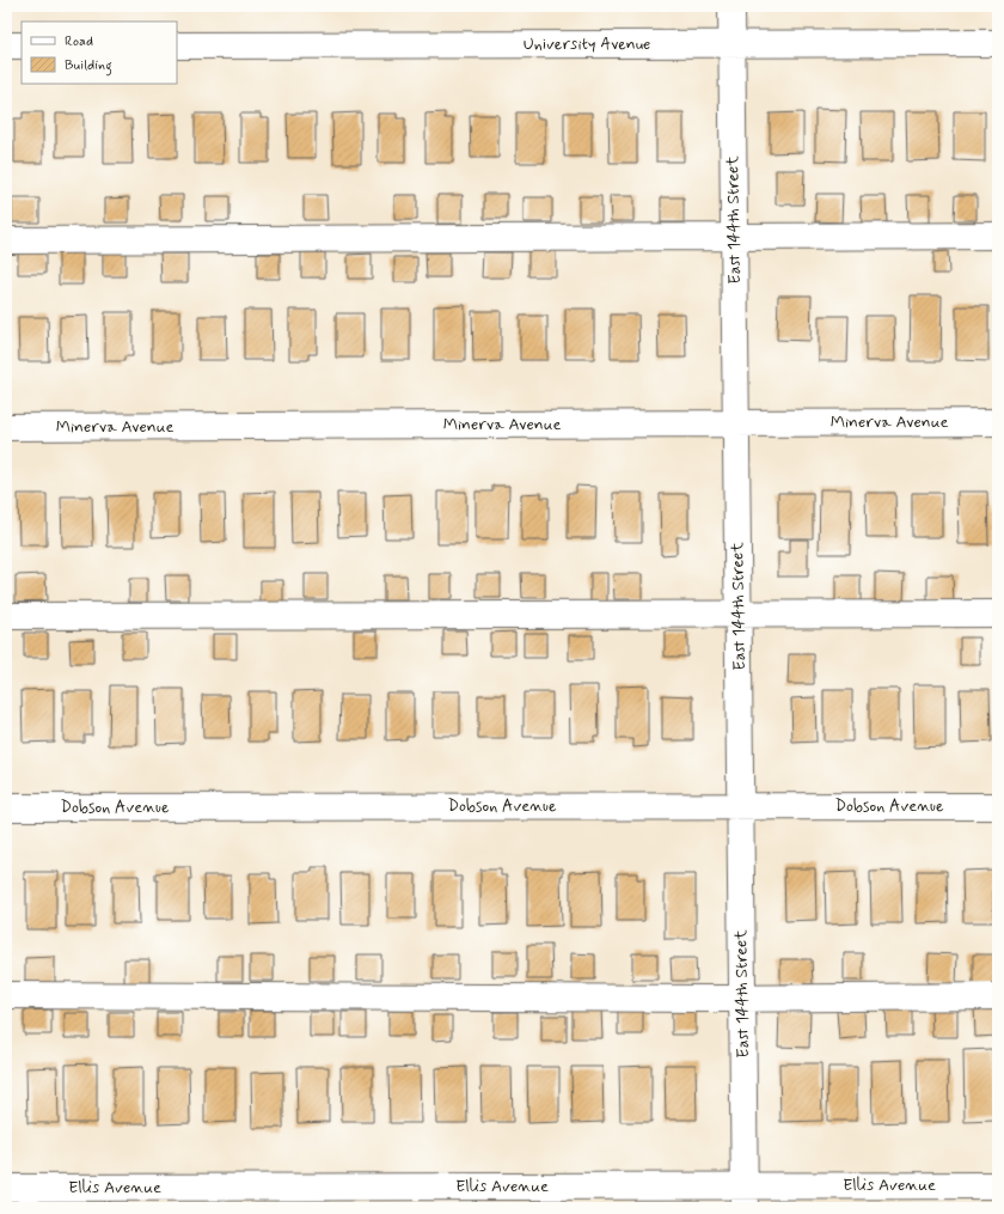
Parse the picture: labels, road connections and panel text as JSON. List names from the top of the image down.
{
  "streets": {
    "street": [
      "University Avenue",
      "East 144th Street",
      "Minerva Avenue",
      "Dobson Avenue",
      "Ellis Avenue"
    ]
  },
  "crossings": [
    ["University Avenue", "East 144th Street"],
    ["East 144th Street", "Minerva Avenue"],
    ["East 144th Street", "Dobson Avenue"],
    ["East 144th Street", "Ellis Avenue"]
  ],
  "legend": ["Road", "Building"]
}
